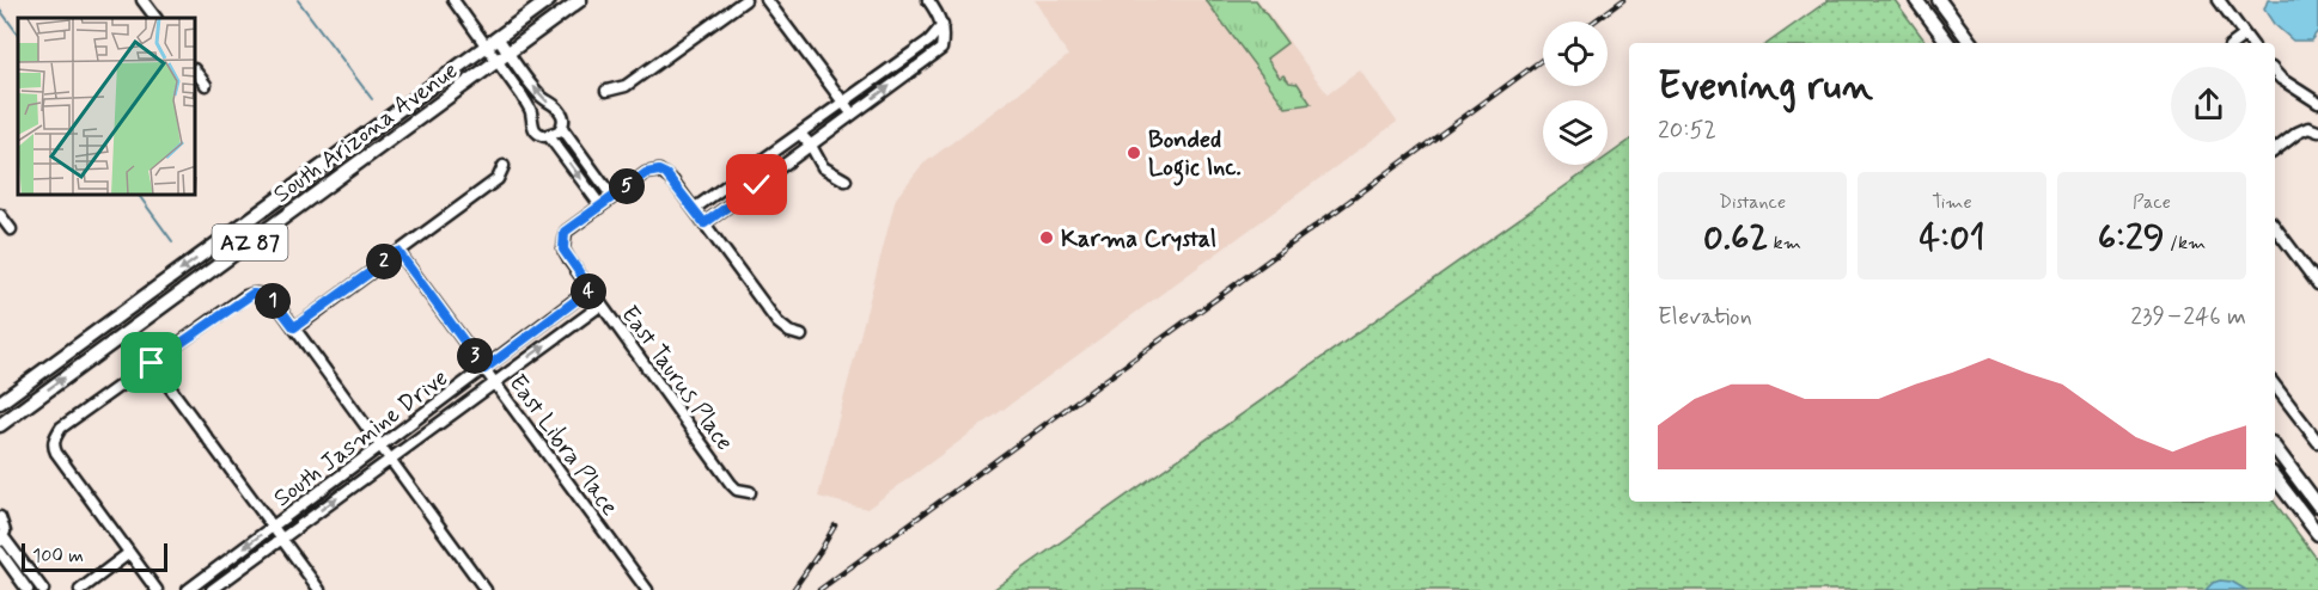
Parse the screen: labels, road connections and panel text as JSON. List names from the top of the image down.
{
  "streets": {
    "main road": ["South Arizona Avenue", "AZ 87"],
    "street": ["East Taurus Place", "South Jasmine Drive", "East Libra Place"]
  },
  "crossings": [
    ["East Taurus Place", "South Jasmine Drive"],
    ["South Jasmine Drive", "East Libra Place"]
  ],
  "places": ["Bonded Logic Inc.", "Karma Crystal"],
  "scale_bar": "100 m",
  "page": {
    "heading": ["Evening run", "20:52"],
    "stats": [
      ["Distance", "0.62 km"],
      ["Time", "4:01"],
      ["Pace", "6:29 /km"]
    ],
    "pins": [
      "5",
      "2",
      "4",
      "1",
      "3"
    ],
    "chart": ["Elevation", "239–246 m"],
    "scale": "100 m"
  }
}
